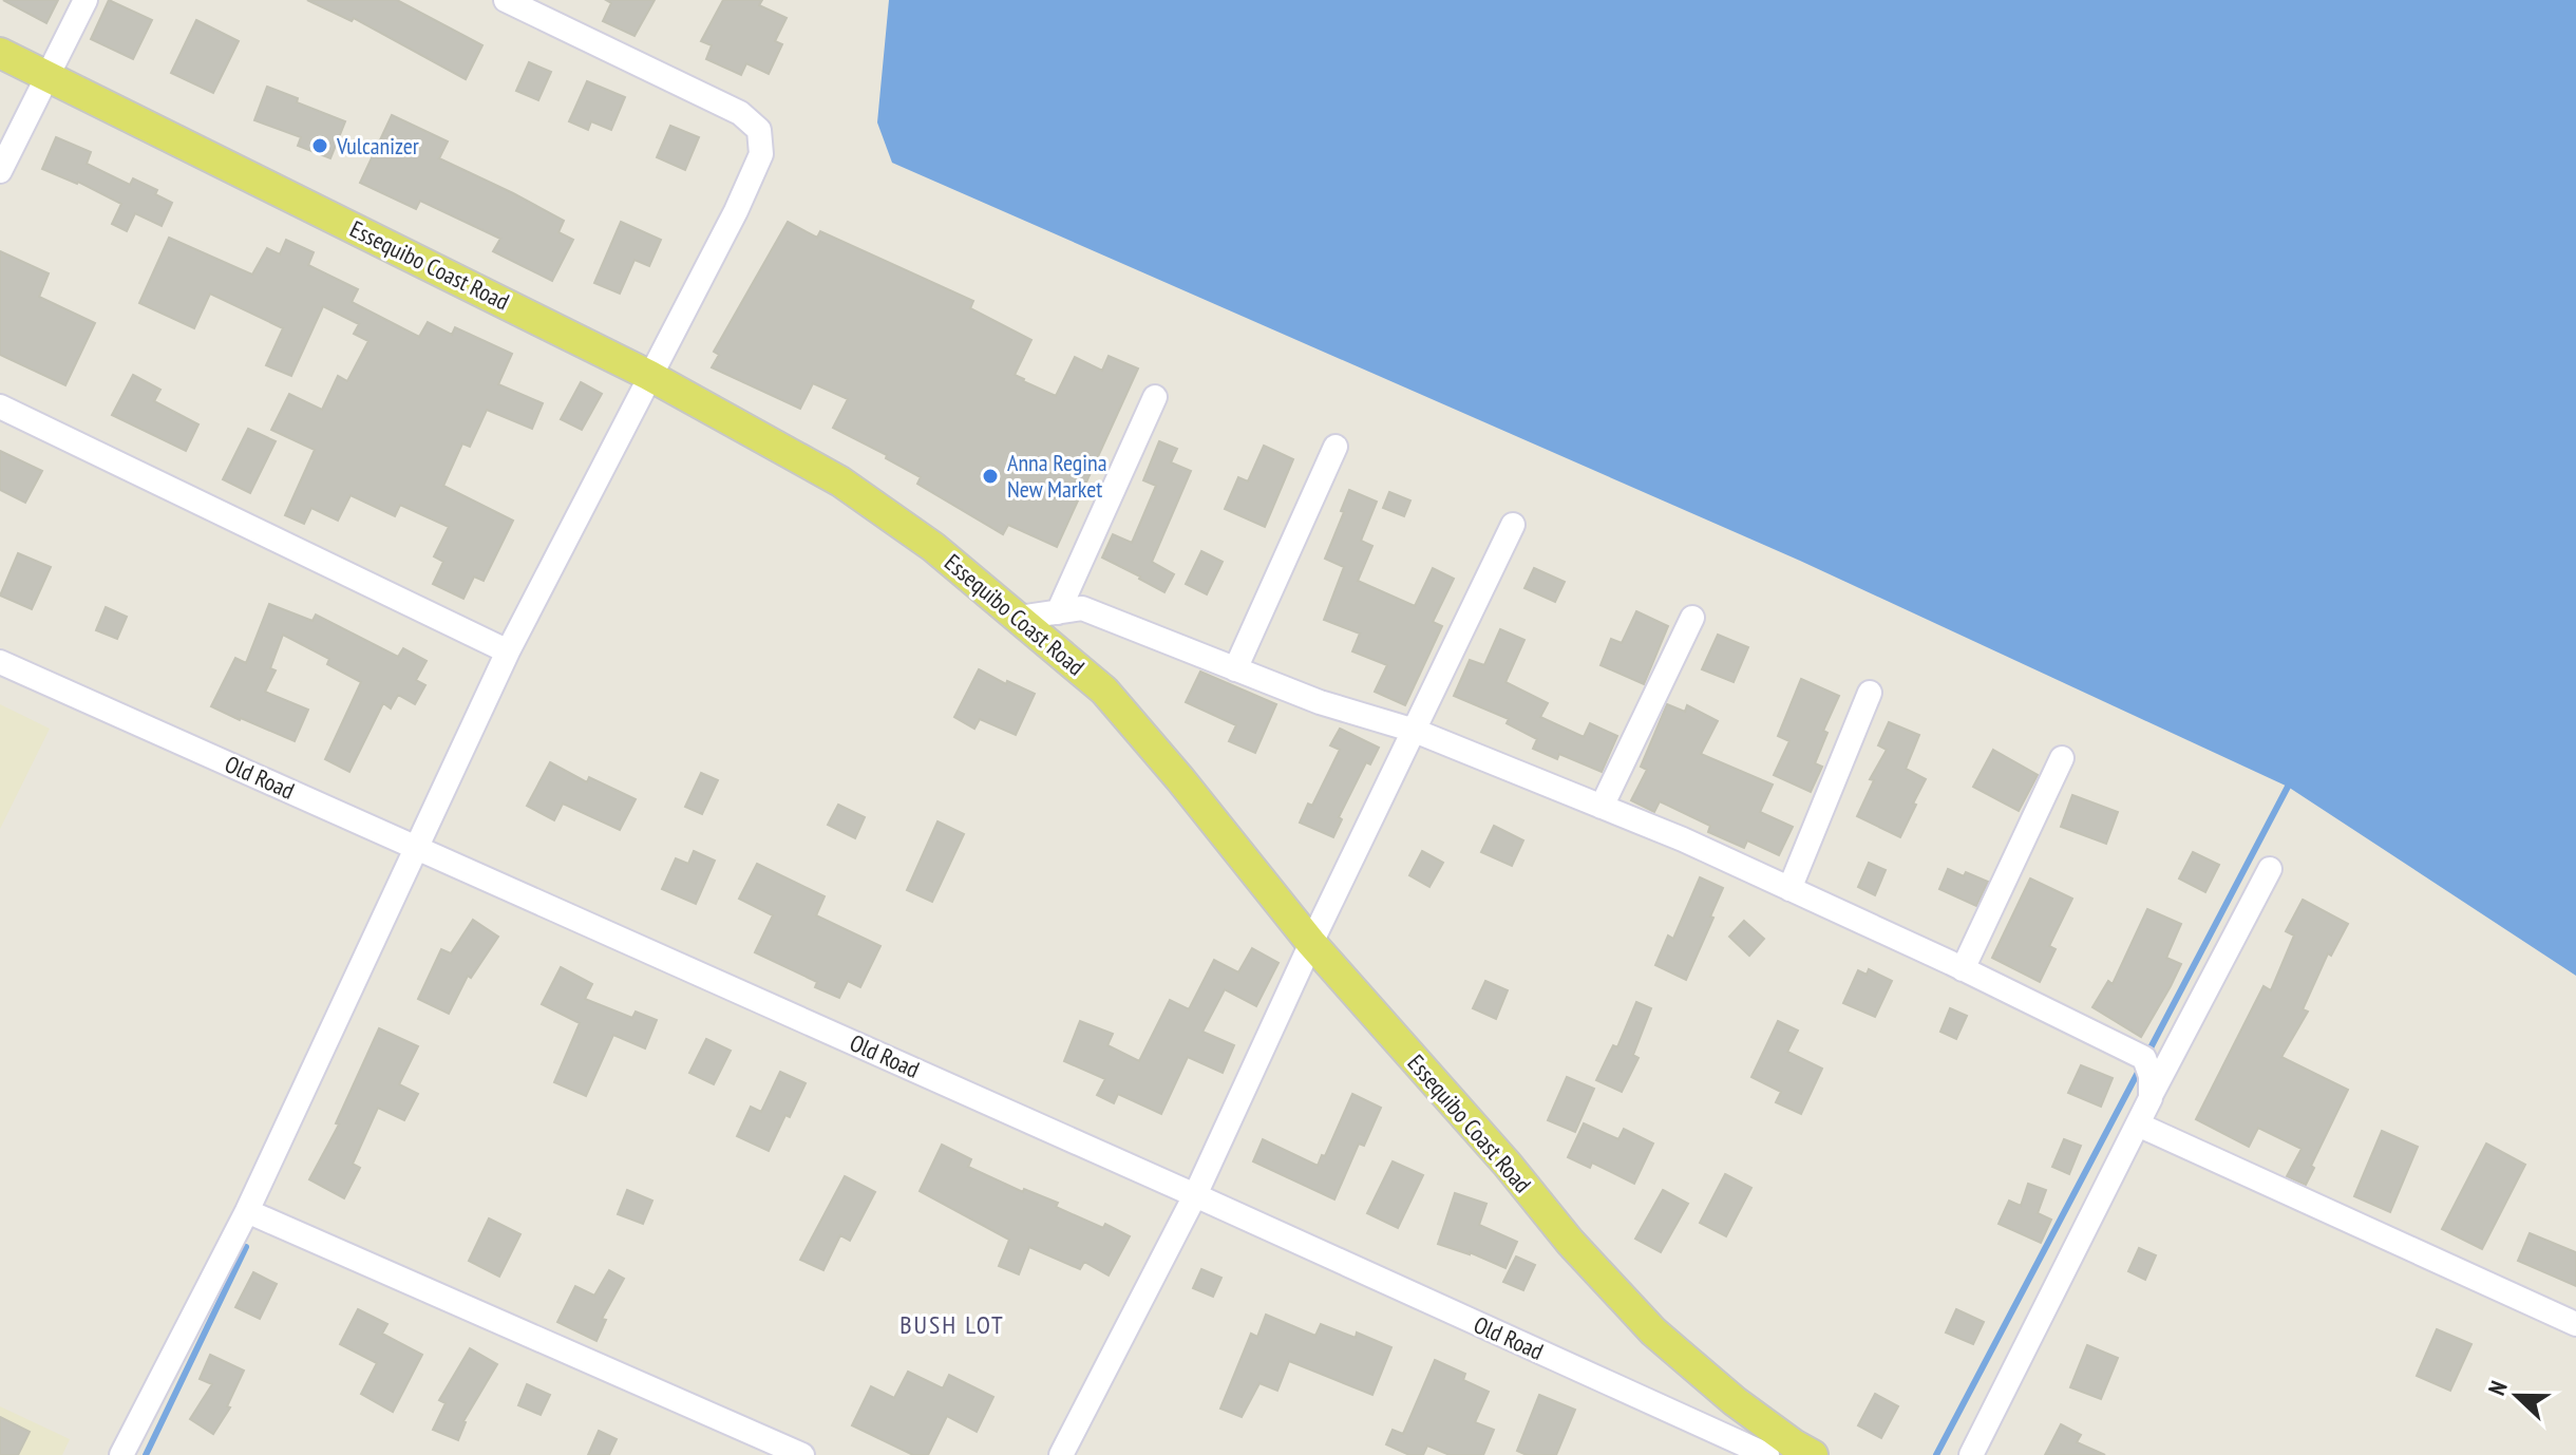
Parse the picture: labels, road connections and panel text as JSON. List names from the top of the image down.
{
  "streets": {
    "main road": ["Essequibo Coast Road"],
    "street": ["Old Road"]
  },
  "districts": ["BUSH LOT"],
  "places": ["Vulcanizer", "Anna Regina New Market"],
  "north": "left"
}
